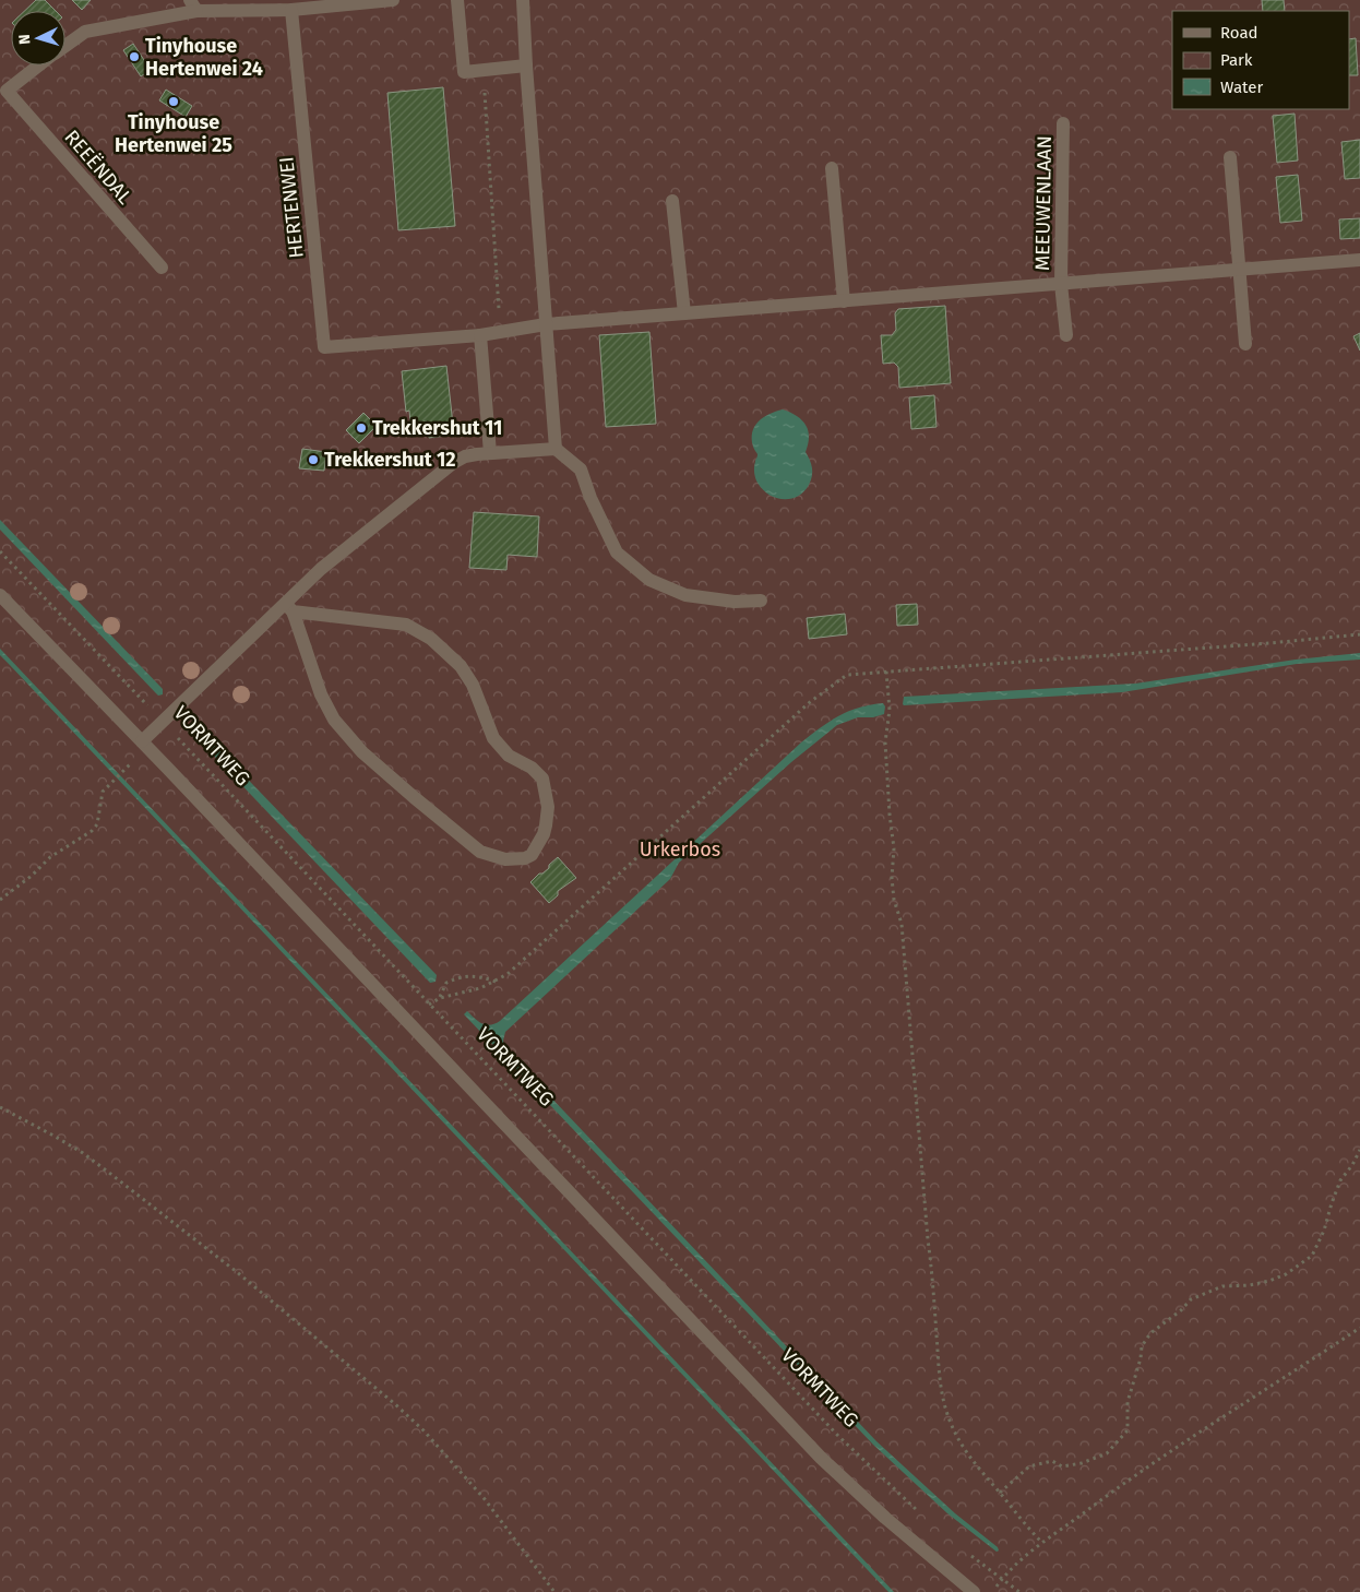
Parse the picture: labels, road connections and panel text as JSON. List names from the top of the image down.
{
  "streets": {
    "street": ["REEËNDAL", "MEEUWENLAAN", "HERTENWEI"],
    "path": ["VORMTWEG"]
  },
  "crossings": [
    ["REEËNDAL", "HERTENWEI"]
  ],
  "parks": ["Urkerbos"],
  "places": [
    "Tinyhouse Hertenwei 24",
    "Tinyhouse Hertenwei 25",
    "Trekkershut 11",
    "Trekkershut 12"
  ],
  "legend": ["Road", "Park", "Water"],
  "north": "left"
}
